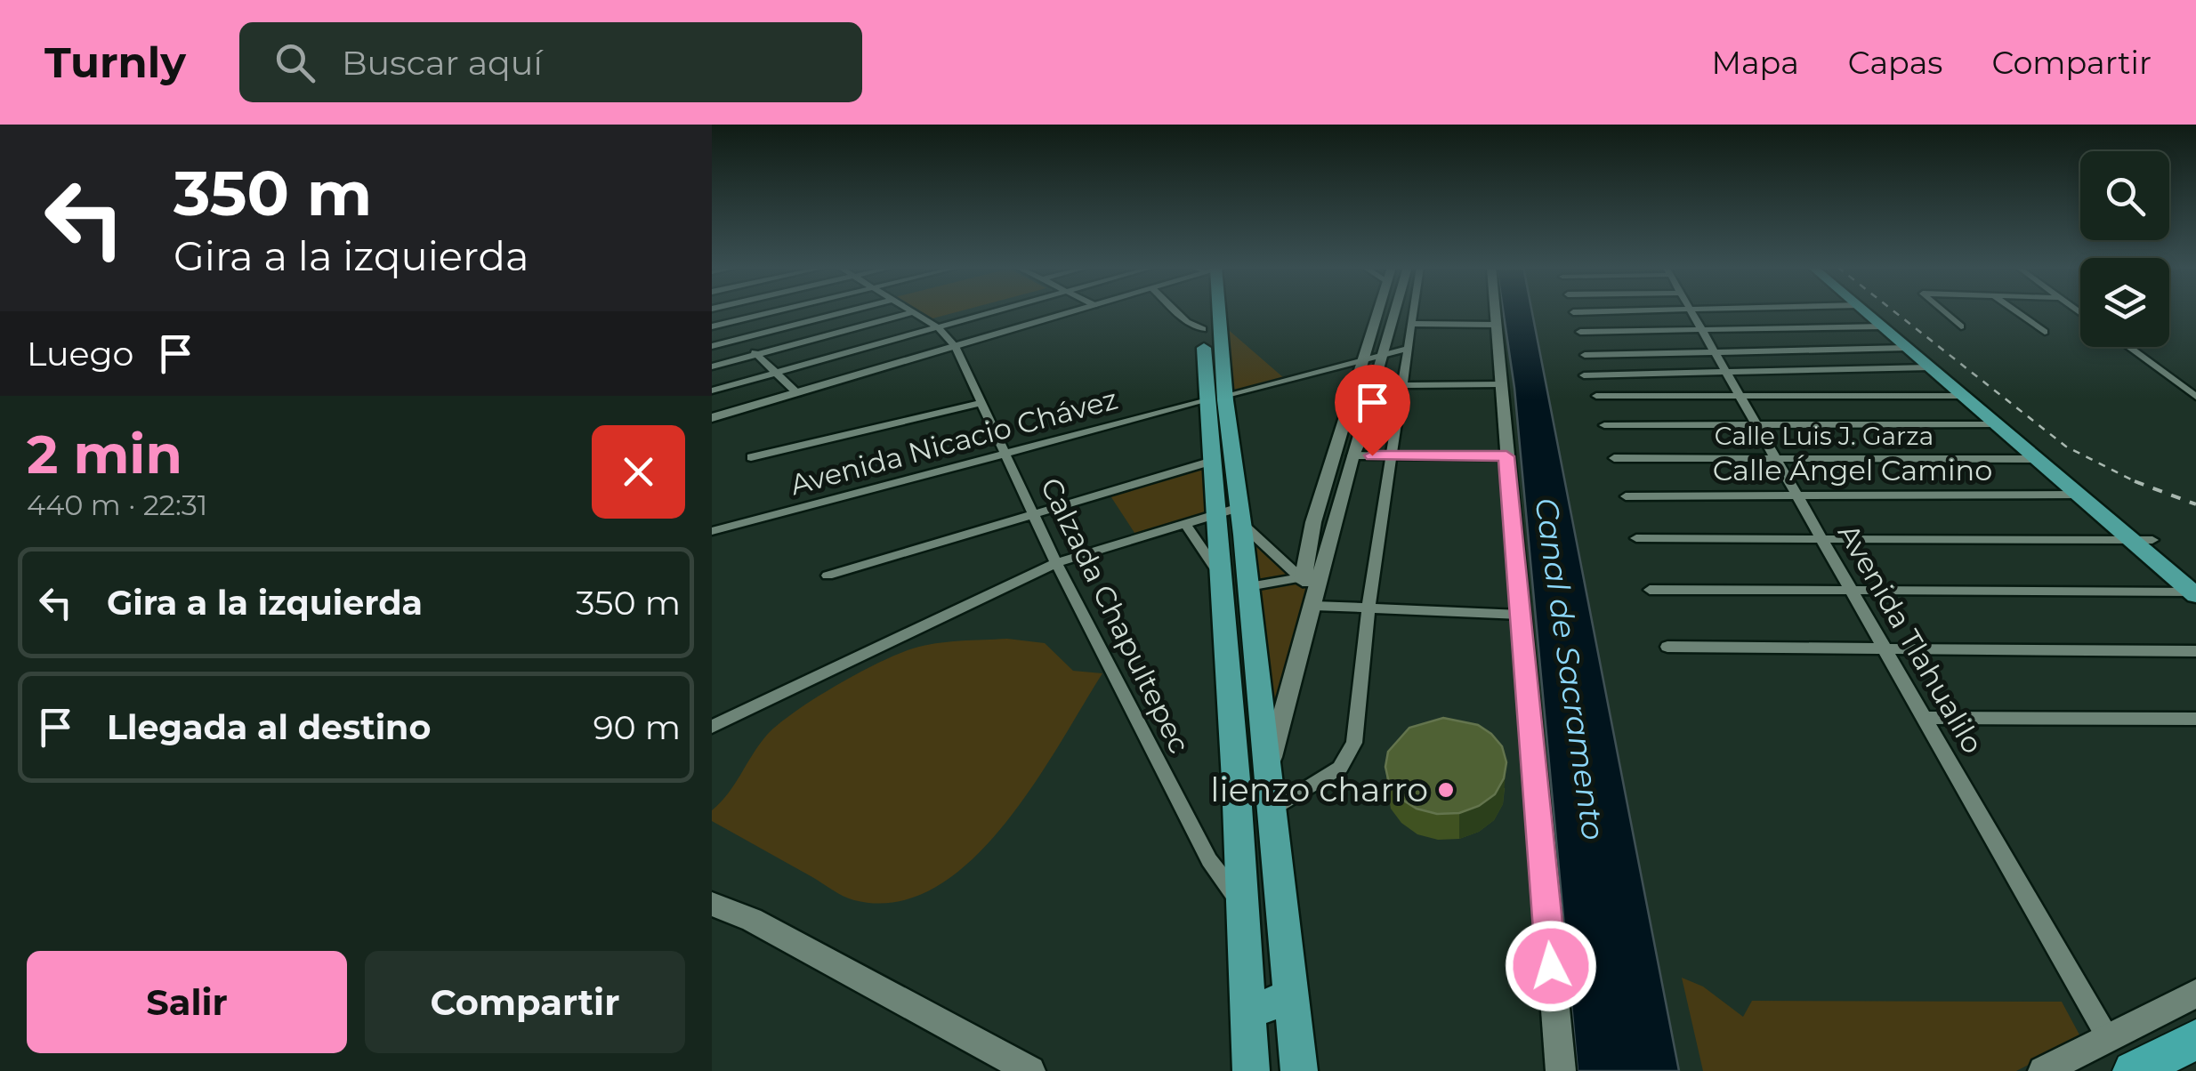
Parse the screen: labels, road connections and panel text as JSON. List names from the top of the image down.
{
  "streets": {
    "street": [
      "Calle Luis J. Garza",
      "Avenida Nicacio Chávez",
      "Calle Ángel Camino",
      "Calzada Chapultepec",
      "Avenida Tlahualilo"
    ]
  },
  "crossings": [
    ["Calle Luis J. Garza", "Avenida Tlahualilo"],
    ["Avenida Nicacio Chávez", "Calzada Chapultepec"],
    ["Calle Ángel Camino", "Avenida Tlahualilo"]
  ],
  "water": ["Canal de Sacramento"],
  "places": ["lienzo charro"],
  "page": {
    "header": "Turnly",
    "search": "Buscar aquí",
    "nav": ["Mapa", "Capas", "Compartir"],
    "turn": ["350 m", "Gira a la izquierda"],
    "then": "Luego",
    "heading": ["2 min", "440 m · 22:31"],
    "list": [
      {
        "name": "Gira a la izquierda",
        "value": "350 m"
      },
      {
        "name": "Llegada al destino",
        "value": "90 m"
      }
    ],
    "buttons": ["Salir", "Compartir"]
  }
}
